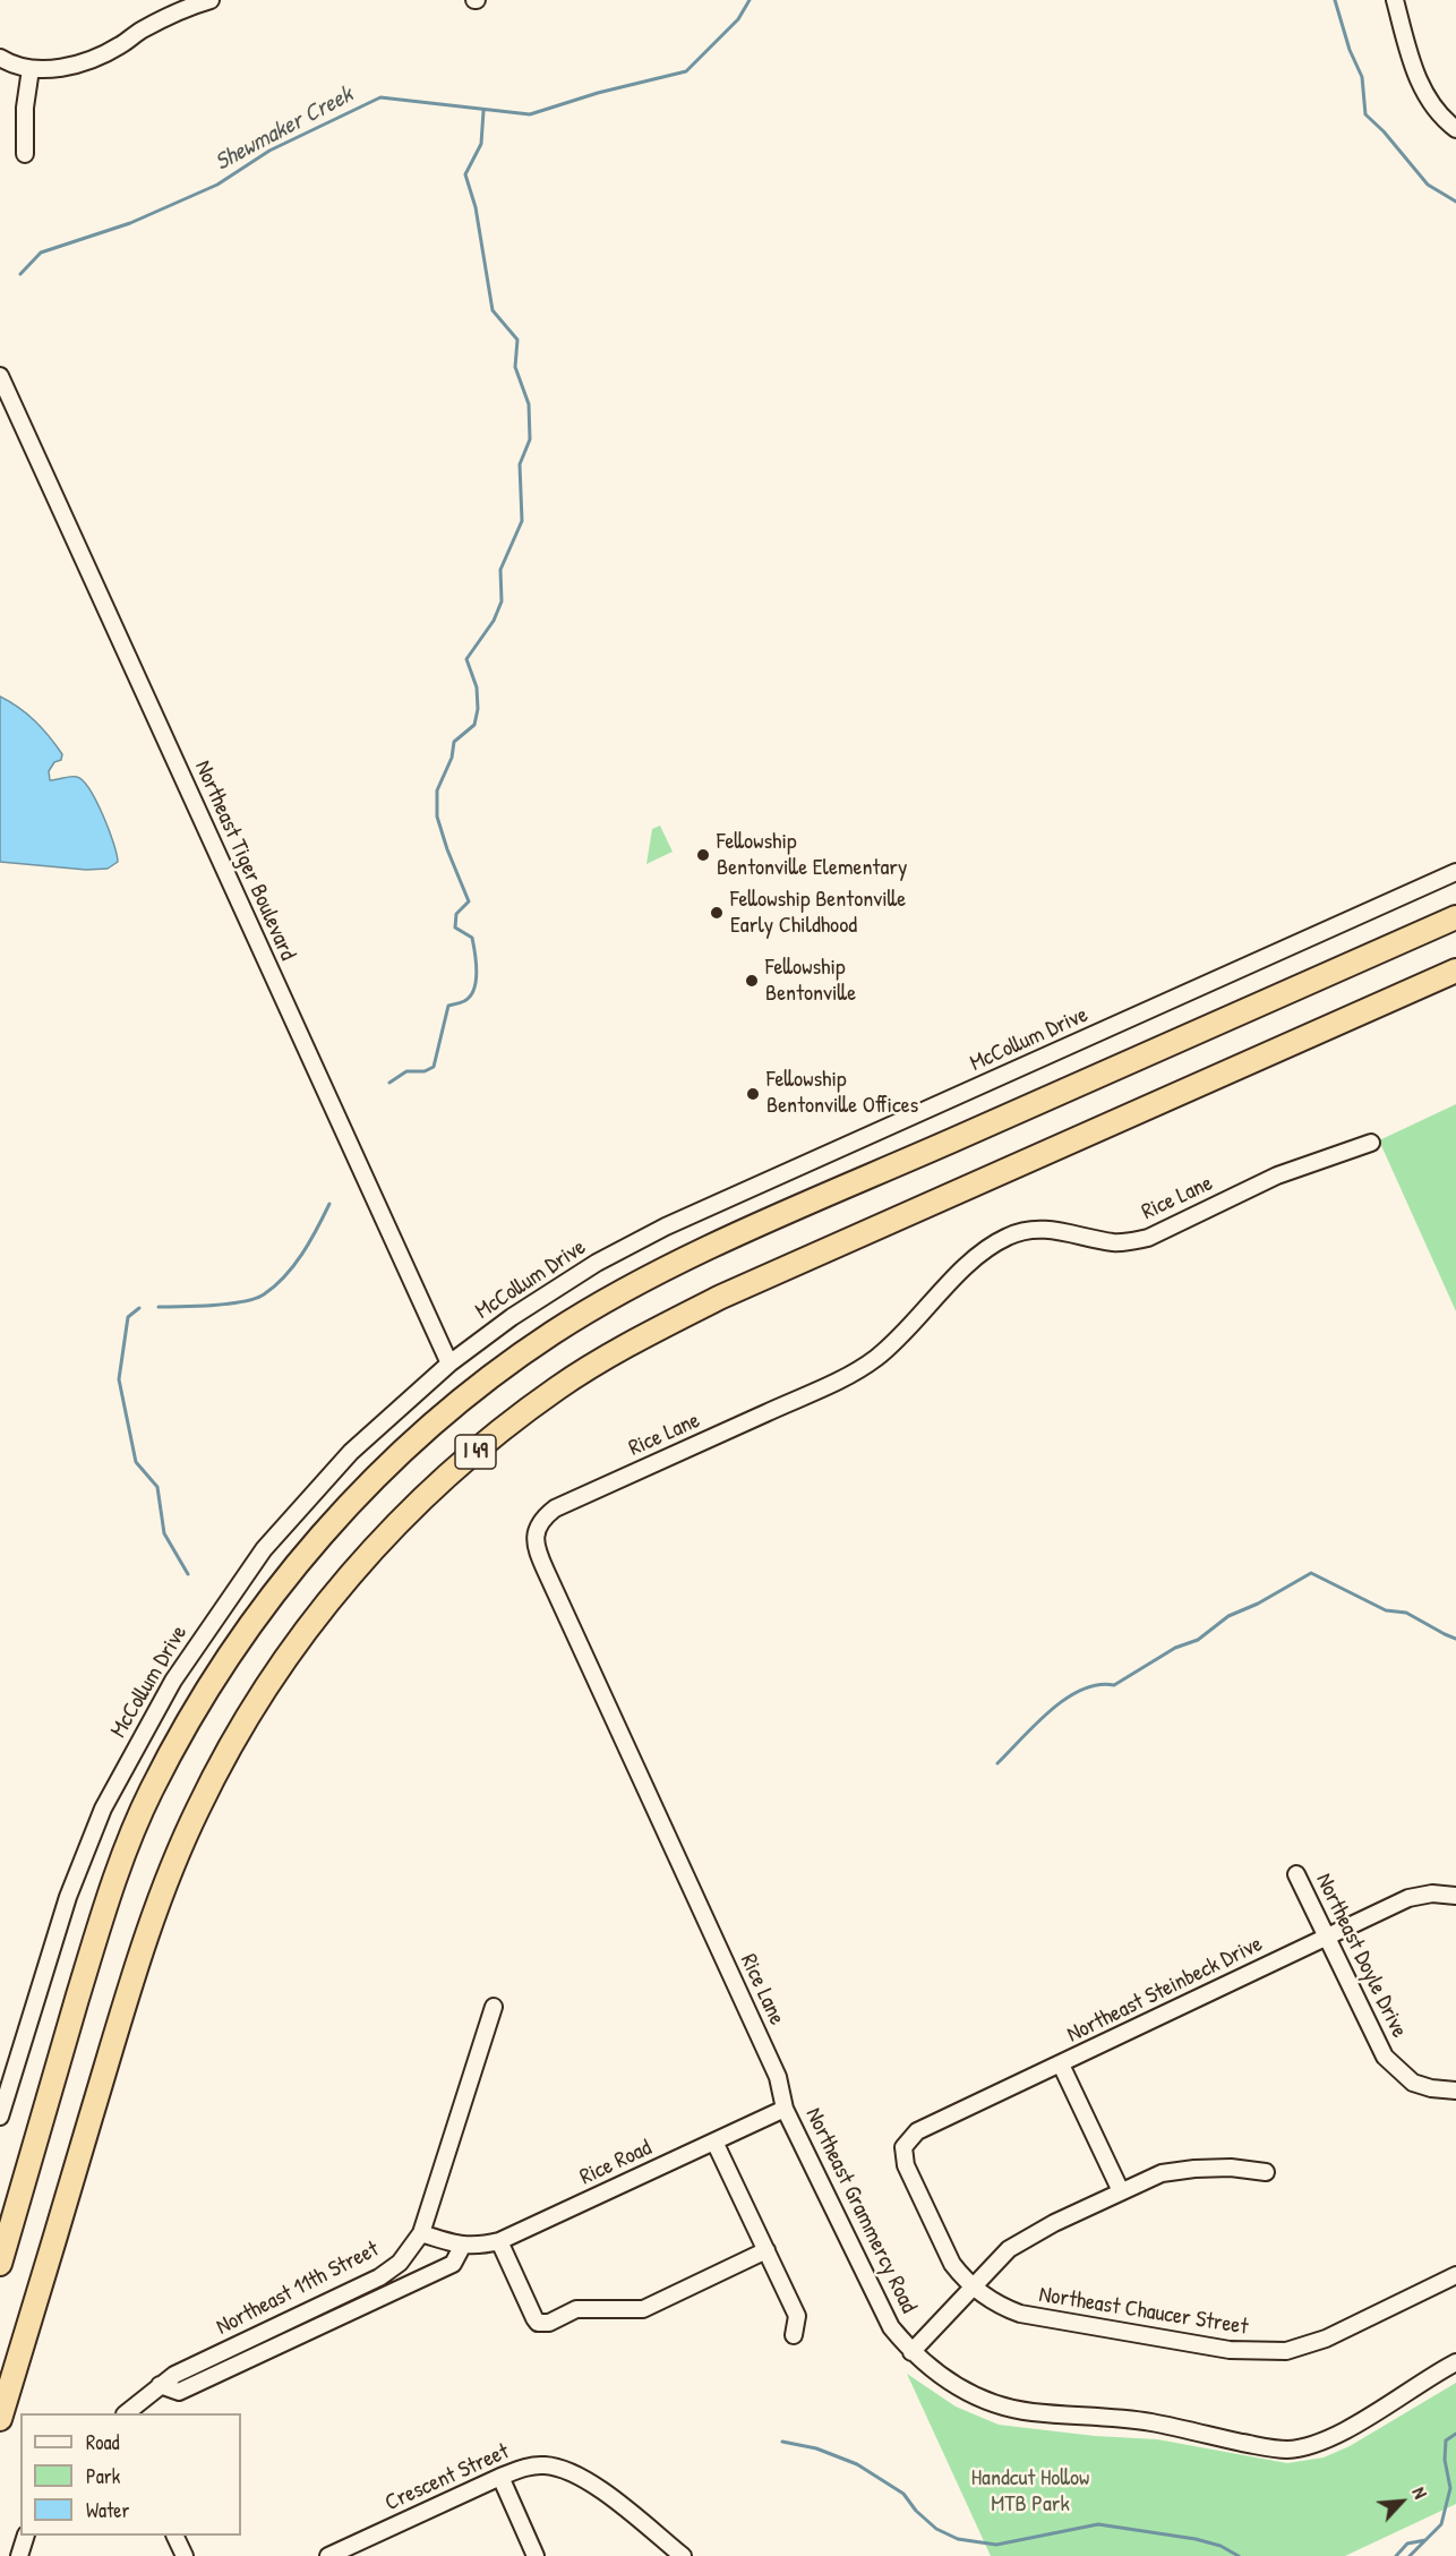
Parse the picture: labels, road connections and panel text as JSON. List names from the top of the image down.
{
  "streets": {
    "highway": ["I 49"],
    "street": [
      "Northeast Tiger Boulevard",
      "McCollum Drive",
      "Rice Lane",
      "Northeast Doyle Drive",
      "Northeast Steinbeck Drive",
      "Rice Road",
      "Northeast Grammercy Road",
      "Northeast 11th Street",
      "Northeast Chaucer Street",
      "Crescent Street"
    ]
  },
  "crossings": [
    ["Northeast Tiger Boulevard", "McCollum Drive"],
    ["Rice Lane", "Rice Road"],
    ["Rice Lane", "Northeast Grammercy Road"],
    ["Northeast Doyle Drive", "Northeast Steinbeck Drive"],
    ["Northeast Steinbeck Drive", "Northeast Chaucer Street"],
    ["Rice Road", "Northeast Grammercy Road"],
    ["Rice Road", "Northeast 11th Street"]
  ],
  "water": ["Shewmaker Creek"],
  "parks": ["Handcut Hollow MTB Park"],
  "places": [
    "Fellowship Bentonville Elementary",
    "Fellowship Bentonville Early Childhood",
    "Fellowship Bentonville",
    "Fellowship Bentonville Offices"
  ],
  "legend": ["Road", "Park", "Water"],
  "north": "top right"
}
